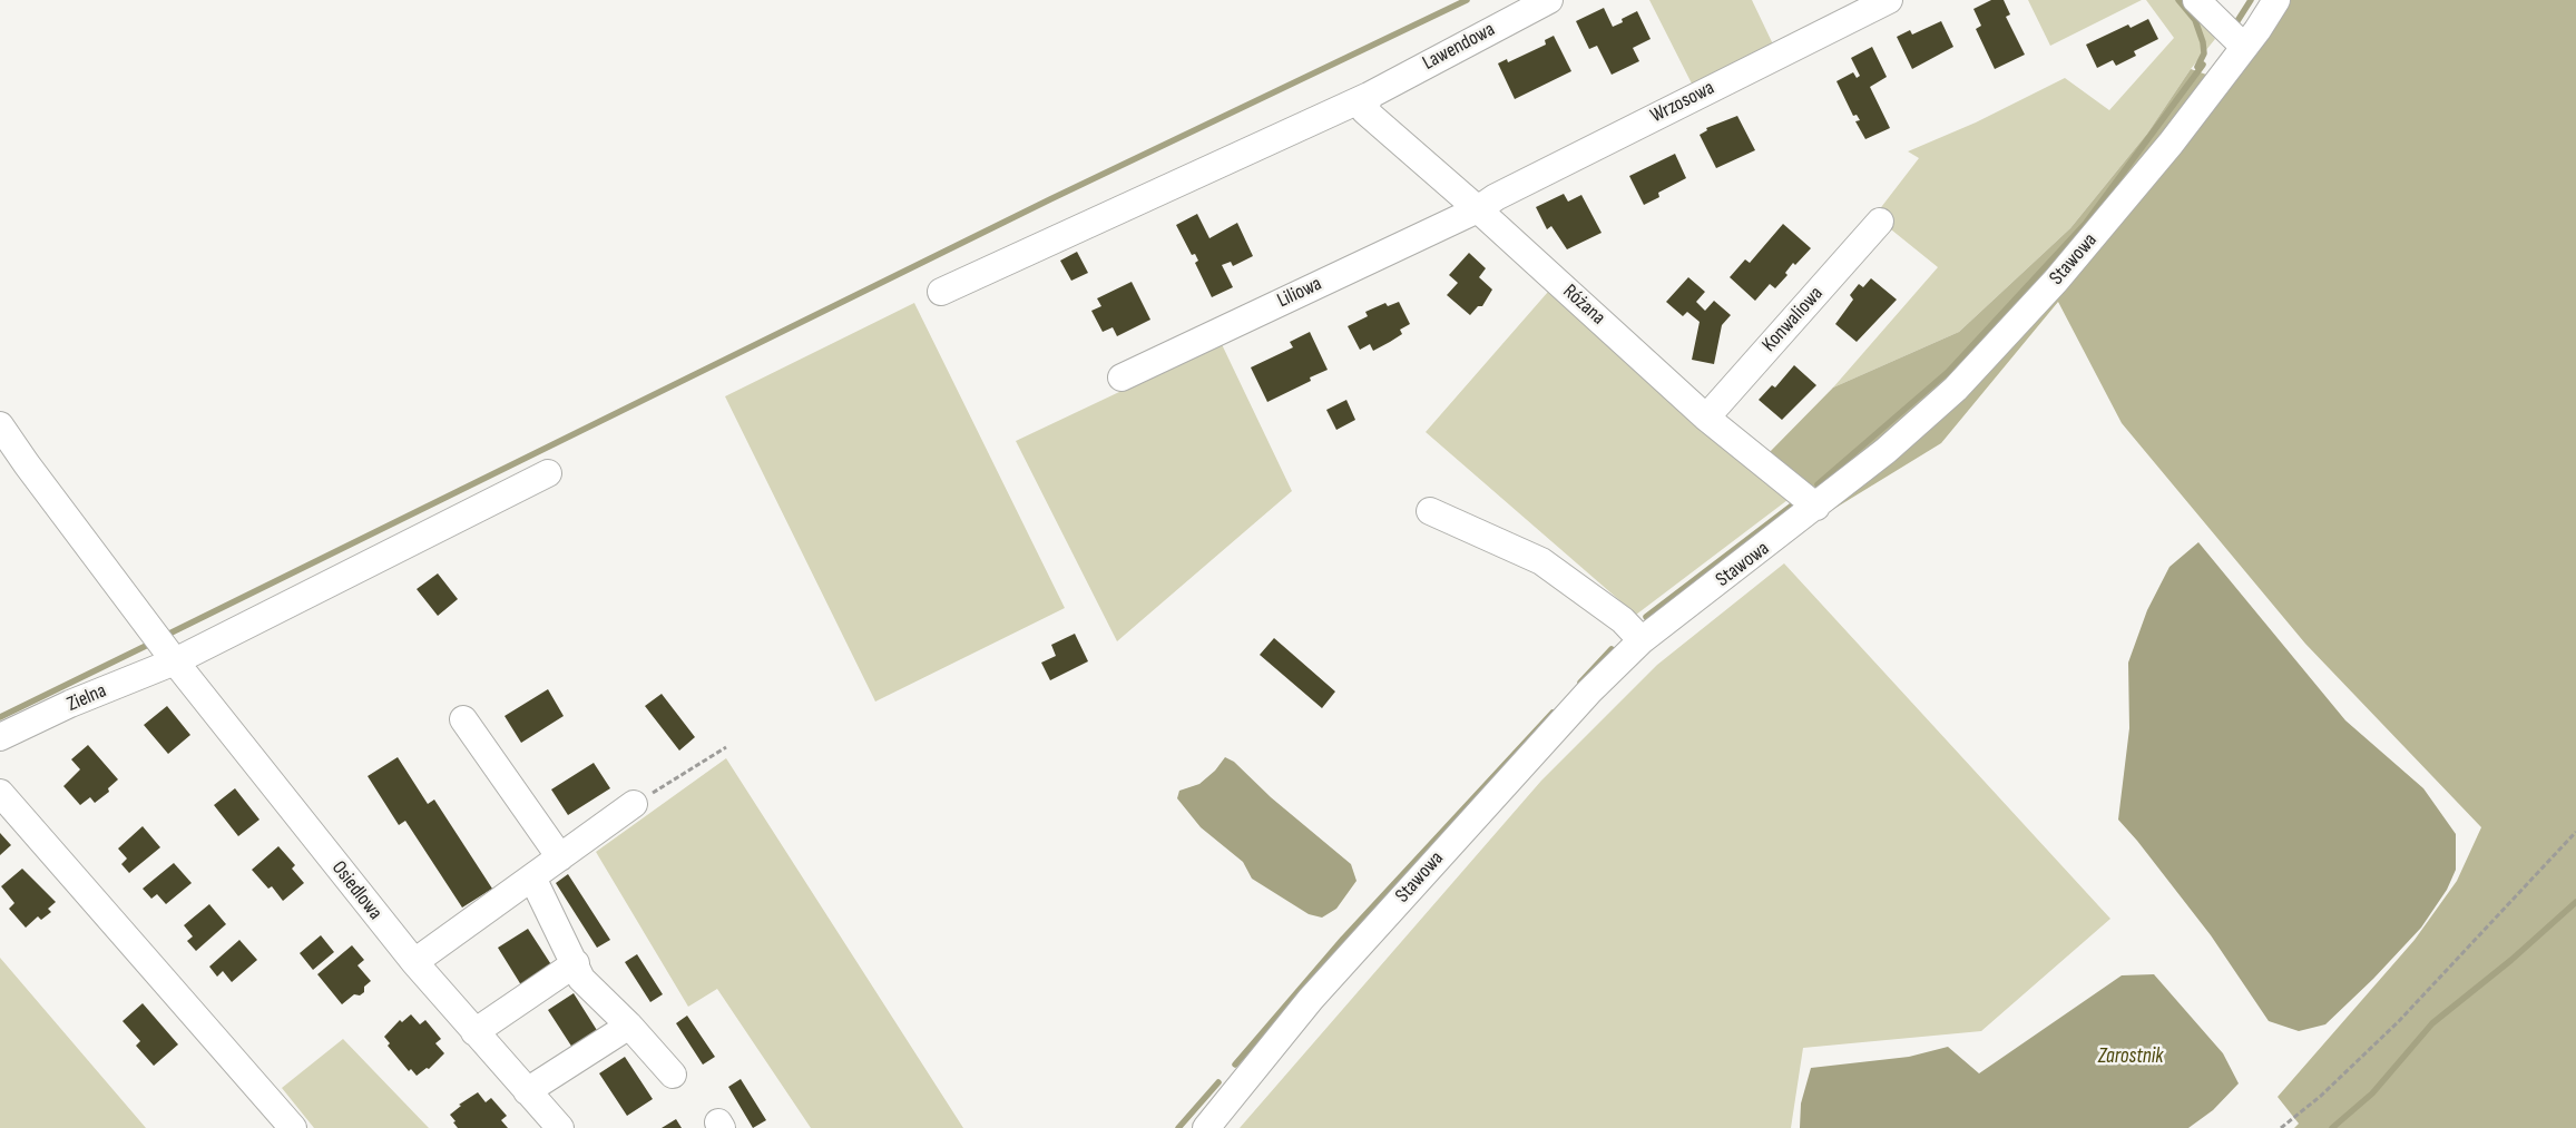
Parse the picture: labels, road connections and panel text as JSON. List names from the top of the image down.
{
  "streets": {
    "street": [
      "Lawendowa",
      "Wrzosowa",
      "Stawowa",
      "Liliowa",
      "Różana",
      "Konwaliowa",
      "Zielna",
      "Osiedlowa"
    ]
  },
  "crossings": [
    ["Lawendowa", "Różana"],
    ["Wrzosowa", "Liliowa"],
    ["Wrzosowa", "Różana"],
    ["Stawowa", "Różana"],
    ["Liliowa", "Różana"],
    ["Różana", "Konwaliowa"],
    ["Zielna", "Osiedlowa"]
  ],
  "water": ["Zarostnik"]
}
